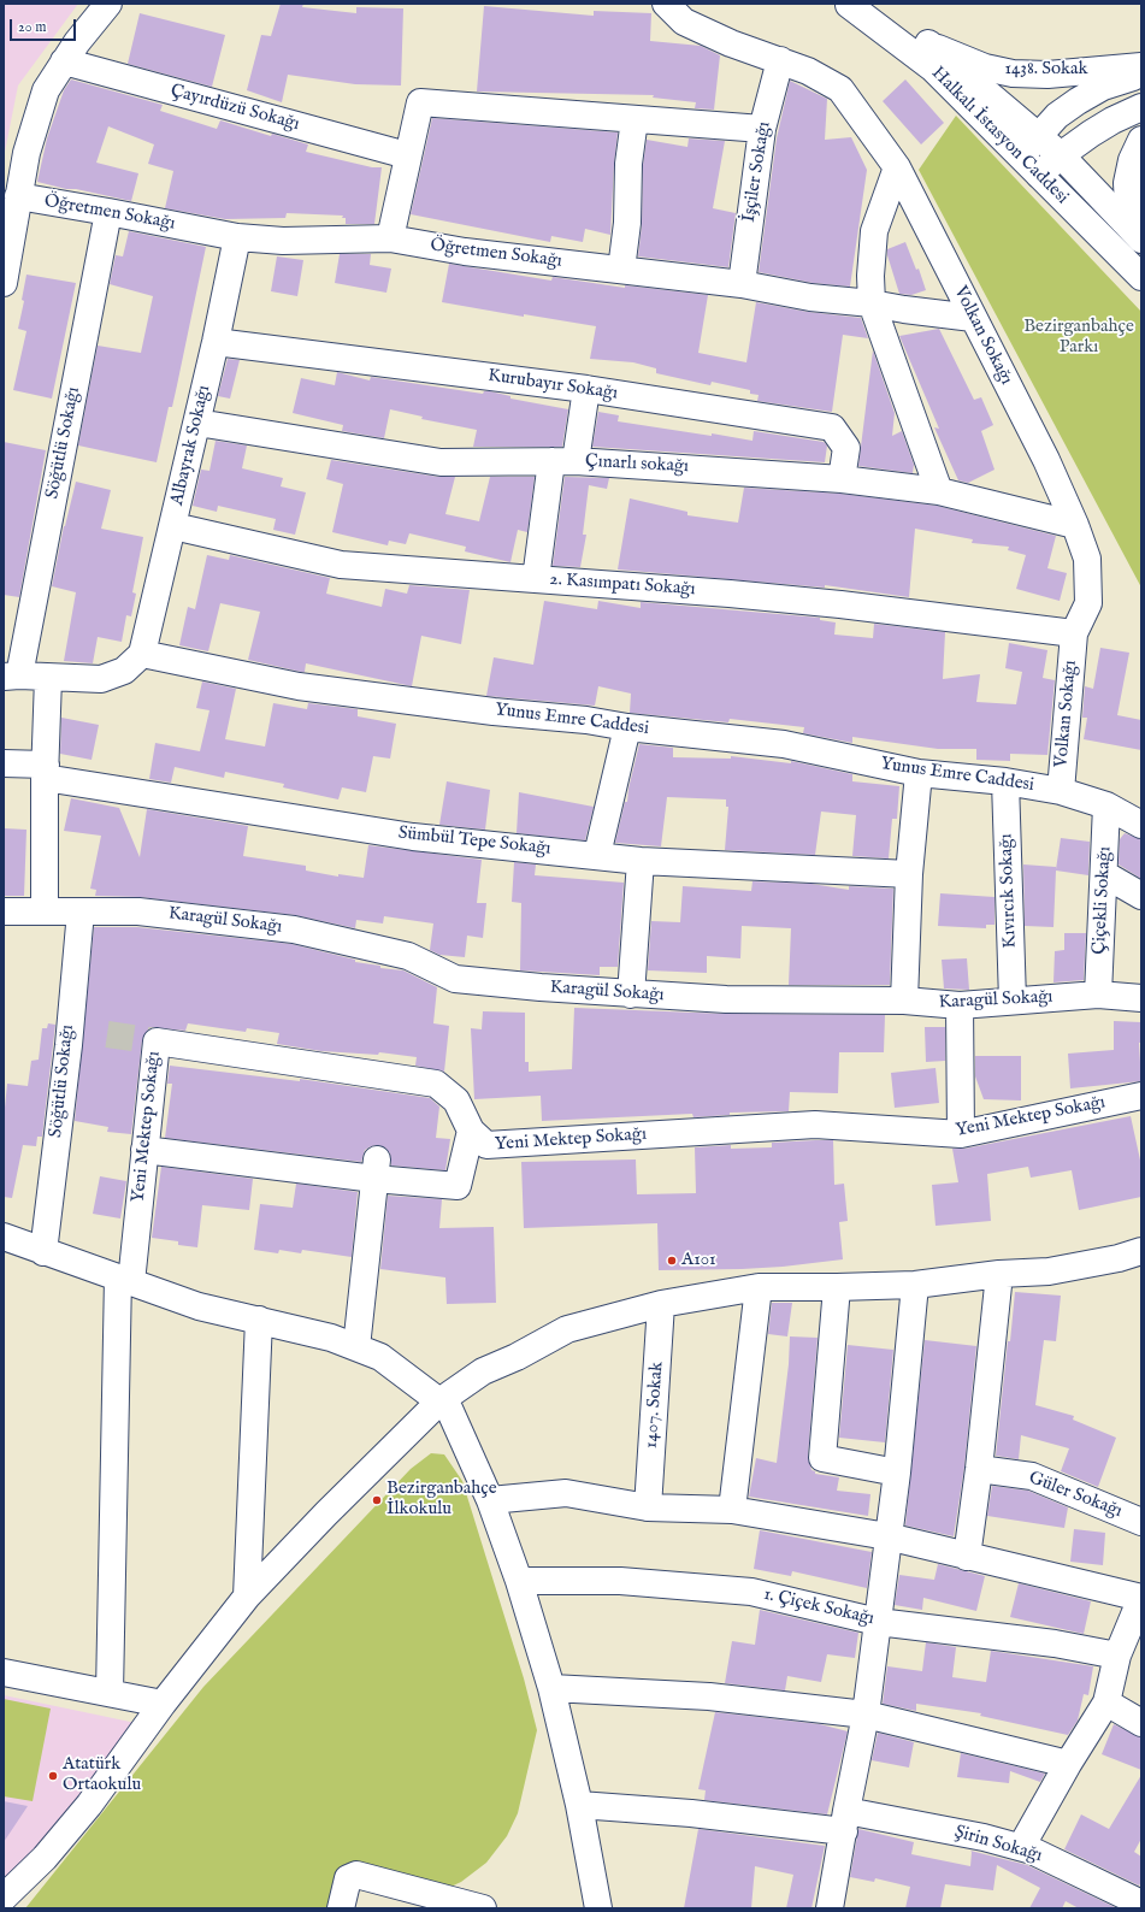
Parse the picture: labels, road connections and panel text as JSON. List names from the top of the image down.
{
  "streets": {
    "street": [
      "1438. Sokak",
      "Çayırdüzü Sokağı",
      "Halkalı İstasyon Caddesi",
      "İşçiler Sokağı",
      "Öğretmen Sokağı",
      "Volkan Sokağı",
      "Kurubayır Sokağı",
      "Söğütlü Sokağı",
      "Albayrak Sokağı",
      "Çınarlı sokağı",
      "2. Kasımpatı Sokağı",
      "Yunus Emre Caddesi",
      "Sümbül Tepe Sokağı",
      "Kıvırcık Sokağı",
      "Çiçekli Sokağı",
      "Karagül Sokağı",
      "Yeni Mektep Sokağı",
      "1407. Sokak",
      "Güler Sokağı",
      "1. Çiçek Sokağı",
      "Şirin Sokağı"
    ]
  },
  "crossings": [
    ["1438. Sokak", "Halkalı İstasyon Caddesi"],
    ["İşçiler Sokağı", "Öğretmen Sokağı"],
    ["İşçiler Sokağı", "Volkan Sokağı"],
    ["Öğretmen Sokağı", "Volkan Sokağı"],
    ["Öğretmen Sokağı", "Söğütlü Sokağı"],
    ["Öğretmen Sokağı", "Albayrak Sokağı"],
    ["Volkan Sokağı", "Çınarlı sokağı"],
    ["Volkan Sokağı", "2. Kasımpatı Sokağı"],
    ["Volkan Sokağı", "Yunus Emre Caddesi"],
    ["Kurubayır Sokağı", "Albayrak Sokağı"],
    ["Kurubayır Sokağı", "Çınarlı sokağı"],
    ["Söğütlü Sokağı", "Karagül Sokağı"],
    ["Albayrak Sokağı", "Çınarlı sokağı"],
    ["Albayrak Sokağı", "2. Kasımpatı Sokağı"],
    ["Albayrak Sokağı", "Yunus Emre Caddesi"],
    ["Yunus Emre Caddesi", "Kıvırcık Sokağı"],
    ["Yunus Emre Caddesi", "Çiçekli Sokağı"],
    ["Kıvırcık Sokağı", "Karagül Sokağı"],
    ["Çiçekli Sokağı", "Karagül Sokağı"]
  ],
  "parks": ["Bezirganbahçe Parkı"],
  "places": ["A101", "Bezirganbahçe İlkokulu", "Atatürk Ortaokulu"],
  "scale_bar": "20 m"
}
